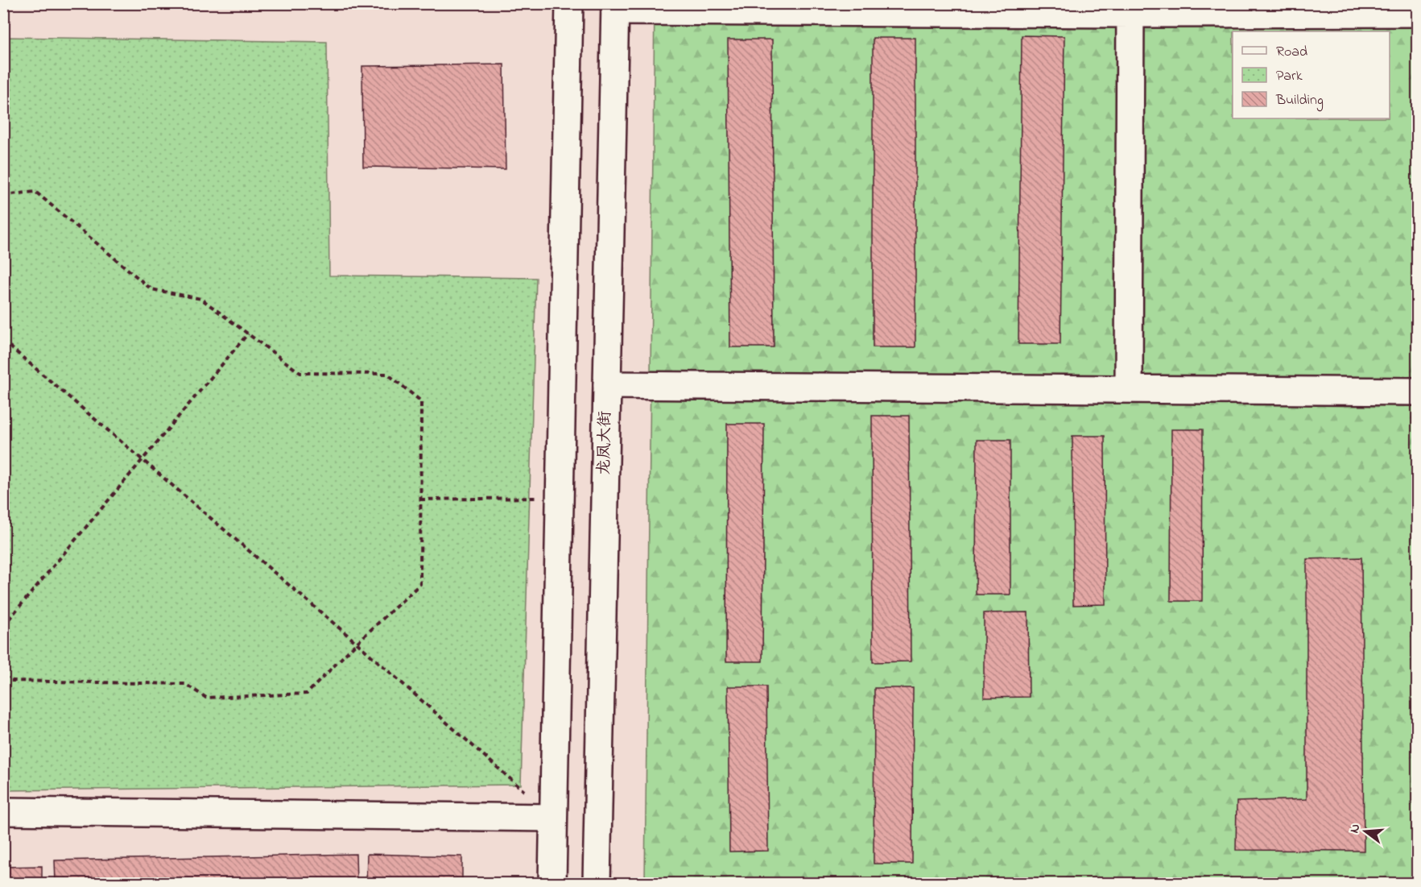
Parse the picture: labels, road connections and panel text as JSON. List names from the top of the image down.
{
  "streets": {
    "street": ["龙凤大街"]
  },
  "legend": ["Road", "Park", "Building"],
  "north": "left"
}
